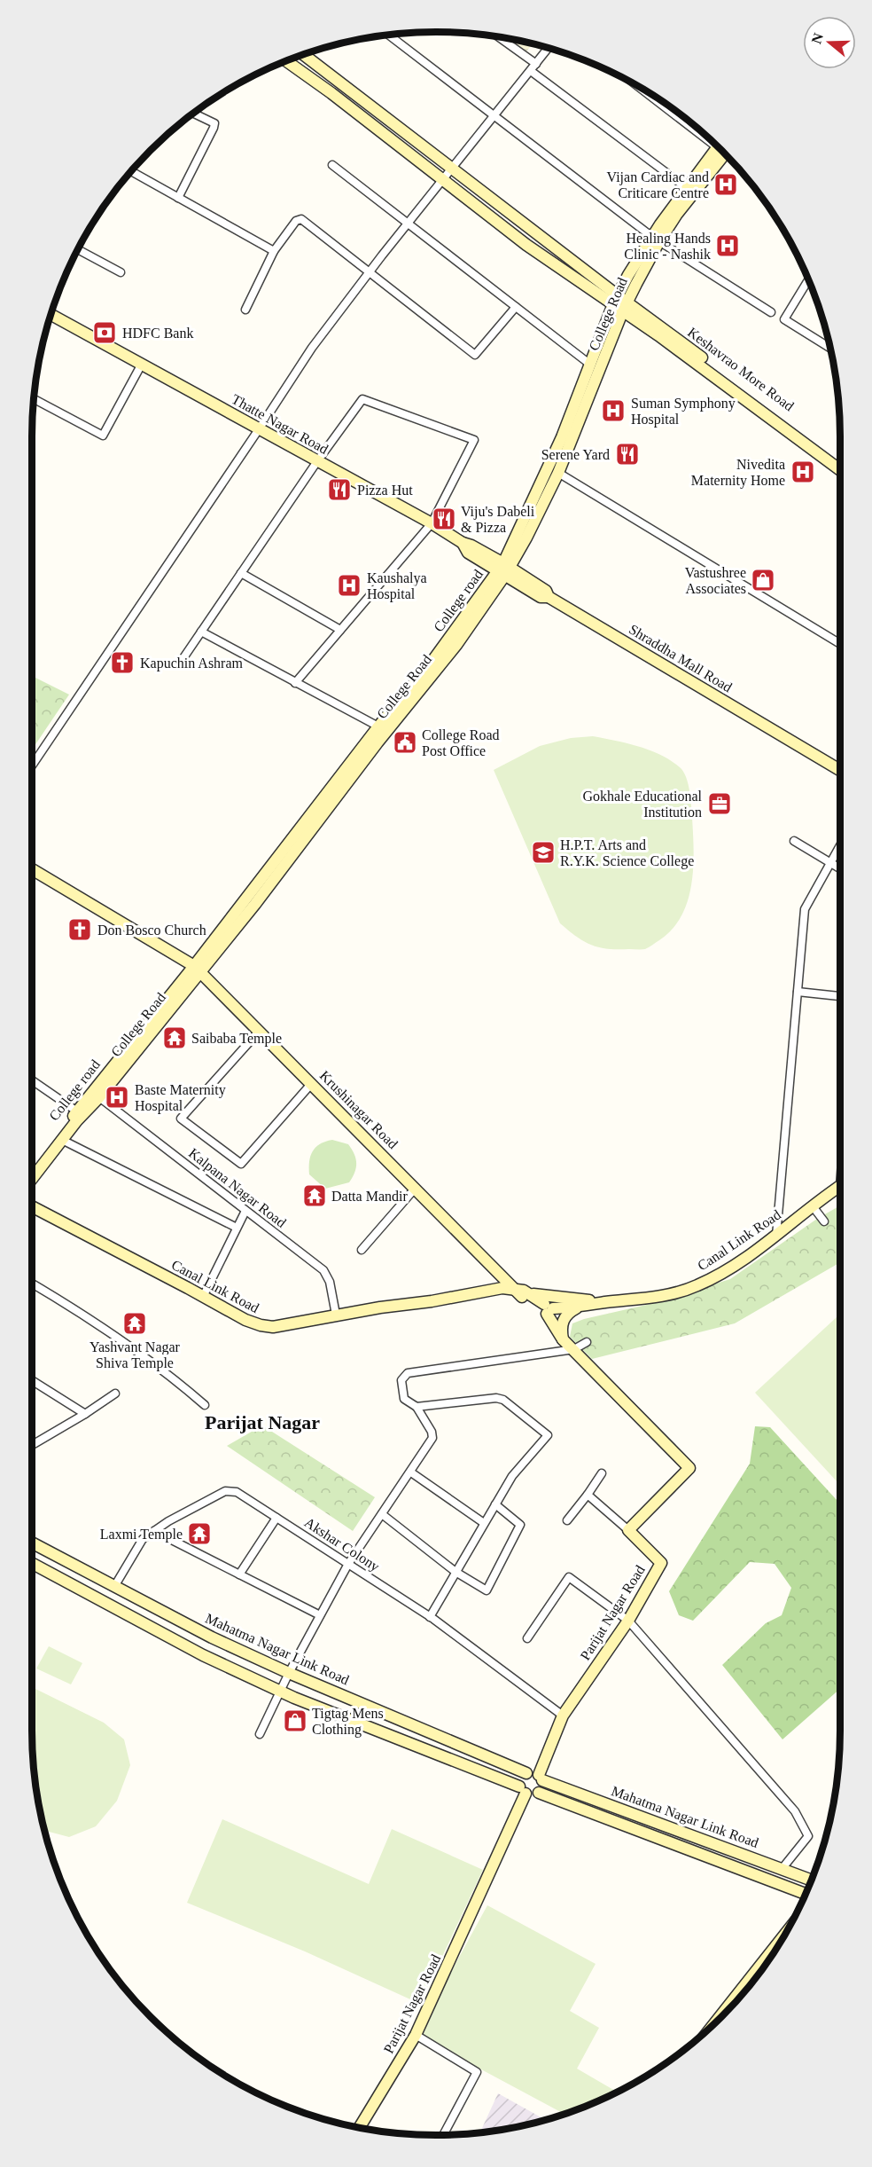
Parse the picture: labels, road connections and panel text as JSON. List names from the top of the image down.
{
  "streets": {
    "street": [
      "College Road",
      "Keshavrao More Road",
      "Thatte Nagar Road",
      "College road",
      "Shraddha Mall Road",
      "Krushinagar Road",
      "Kalpana Nagar Road",
      "Canal Link Road",
      "Akshar Colony",
      "Parijat Nagar Road",
      "Mahatma Nagar Link Road"
    ]
  },
  "crossings": [
    ["College Road", "Keshavrao More Road"],
    ["College Road", "Thatte Nagar Road"],
    ["College Road", "College road"],
    ["College Road", "Shraddha Mall Road"],
    ["College Road", "Krushinagar Road"],
    ["College Road", "Kalpana Nagar Road"],
    ["Keshavrao More Road", "College road"],
    ["Thatte Nagar Road", "College road"],
    ["Thatte Nagar Road", "Shraddha Mall Road"],
    ["College road", "Shraddha Mall Road"],
    ["College road", "Krushinagar Road"],
    ["Krushinagar Road", "Canal Link Road"],
    ["Kalpana Nagar Road", "Canal Link Road"],
    ["Akshar Colony", "Parijat Nagar Road"],
    ["Akshar Colony", "Mahatma Nagar Link Road"],
    ["Parijat Nagar Road", "Mahatma Nagar Link Road"]
  ],
  "districts": ["Parijat Nagar"],
  "places": {
    "hospital": [
      "Vijan Cardiac and Criticare Centre",
      "Healing Hands Clinic - Nashik",
      "Suman Symphony Hospital",
      "Nivedita Maternity Home",
      "Kaushalya Hospital",
      "Baste Maternity Hospital"
    ],
    "bank": ["HDFC Bank"],
    "restaurant": ["Serene Yard", "Pizza Hut", "Viju's Dabeli & Pizza"],
    "shop": ["Vastushree Associates", "Tigtag Mens Clothing"],
    "church": ["Kapuchin Ashram", "Don Bosco Church"],
    "public building": ["College Road Post Office"],
    "office": ["Gokhale Educational Institution"],
    "school or university": ["H.P.T. Arts and R.Y.K. Science College"],
    "temple": [
      "Saibaba Temple",
      "Datta Mandir",
      "Yashvant Nagar Shiva Temple",
      "Laxmi Temple"
    ]
  },
  "north": "left"
}
